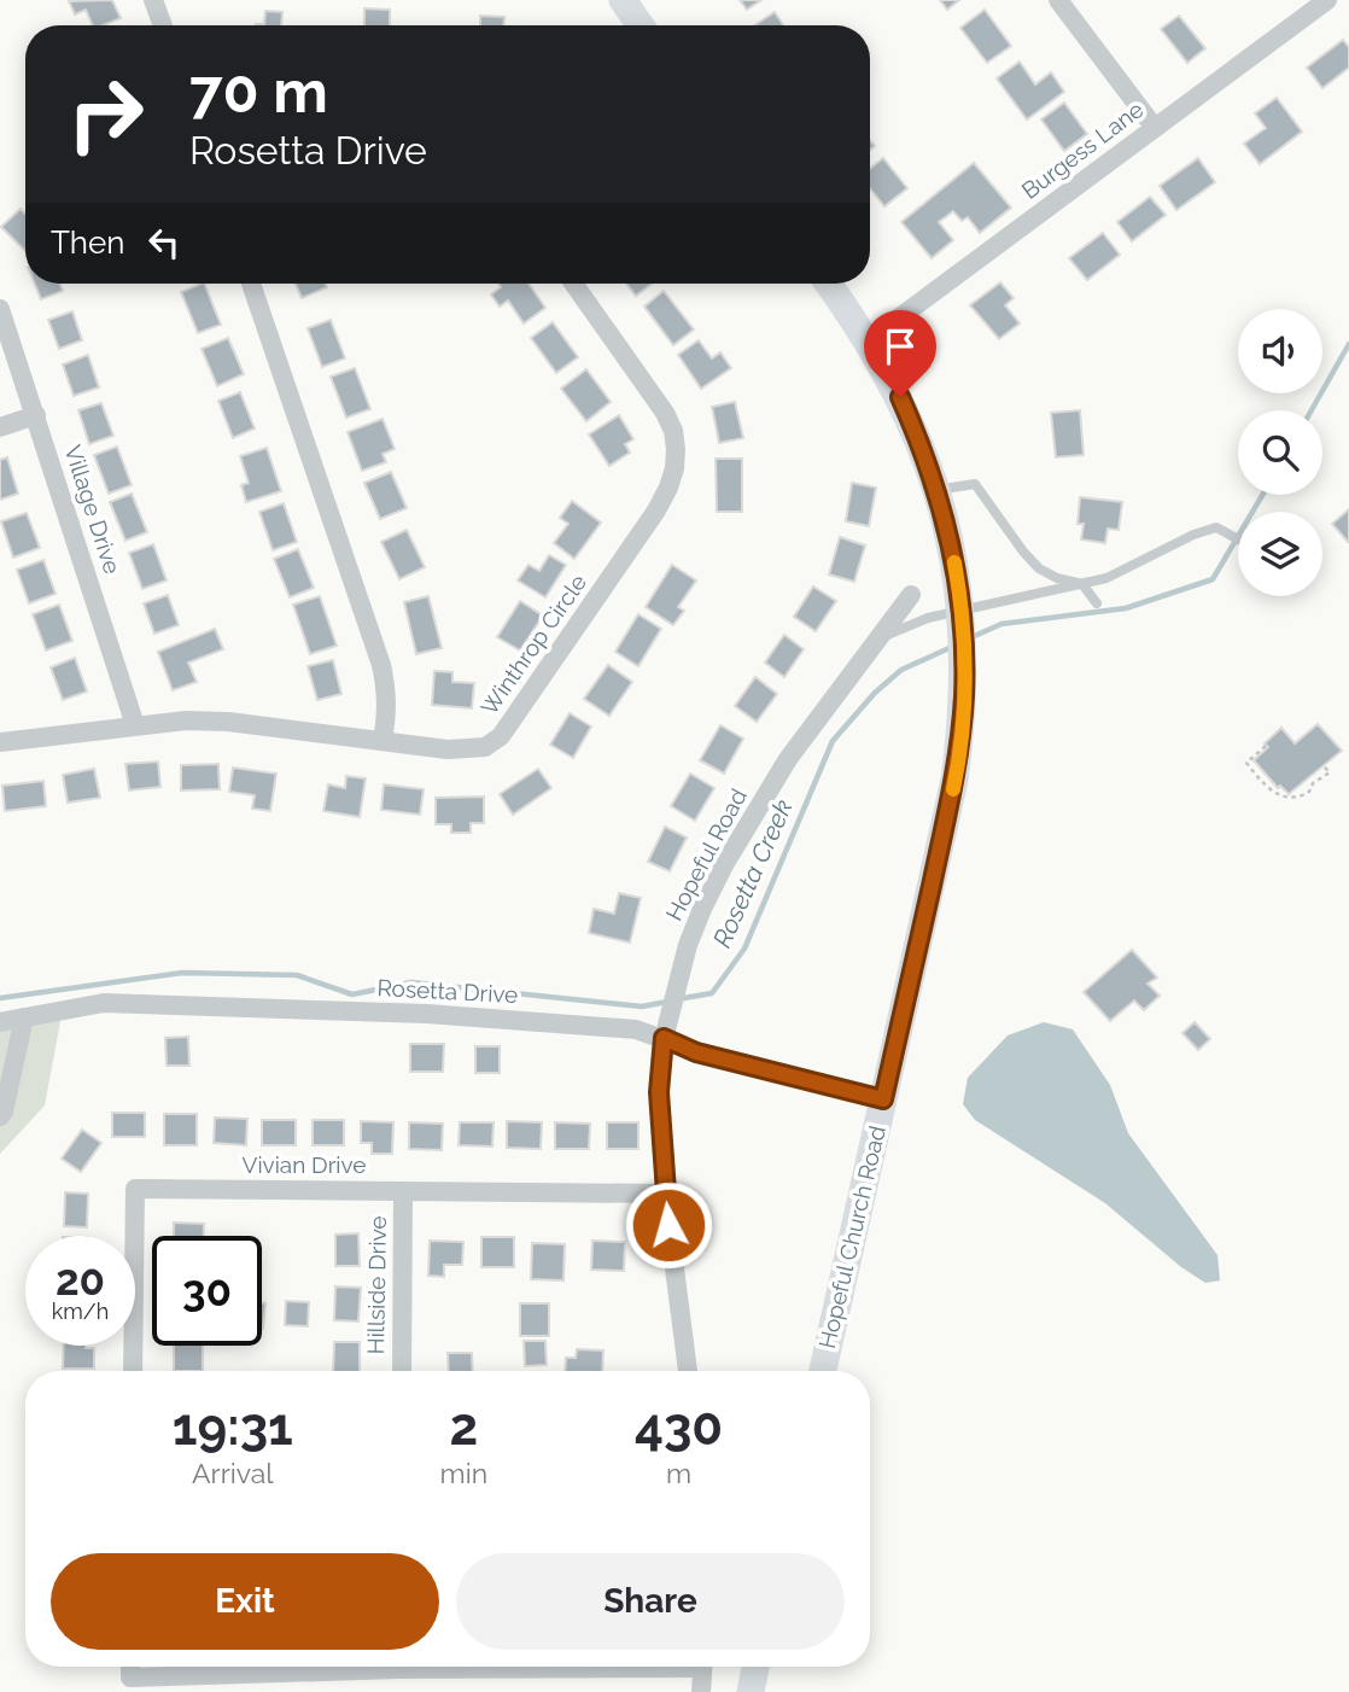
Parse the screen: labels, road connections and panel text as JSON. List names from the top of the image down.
{
  "streets": {
    "main road": ["Hopeful Church Road"],
    "street": [
      "Burgess Lane",
      "Village Drive",
      "Winthrop Circle",
      "Hopeful Road",
      "Rosetta Drive",
      "Vivian Drive",
      "Hillside Drive"
    ]
  },
  "crossings": [
    ["Burgess Lane", "Hopeful Church Road"],
    ["Village Drive", "Winthrop Circle"],
    ["Hopeful Road", "Rosetta Drive"],
    ["Hopeful Road", "Vivian Drive"],
    ["Rosetta Drive", "Hopeful Church Road"],
    ["Vivian Drive", "Hillside Drive"]
  ],
  "water": ["Rosetta Creek"],
  "page": {
    "turn": ["70 m", "Rosetta Drive"],
    "then": "Then",
    "speed": "20 km/h",
    "limit": "30",
    "eta": [
      "19:31",
      "Arrival",
      "2",
      "min",
      "430",
      "m"
    ],
    "buttons": ["Exit", "Share"]
  }
}
